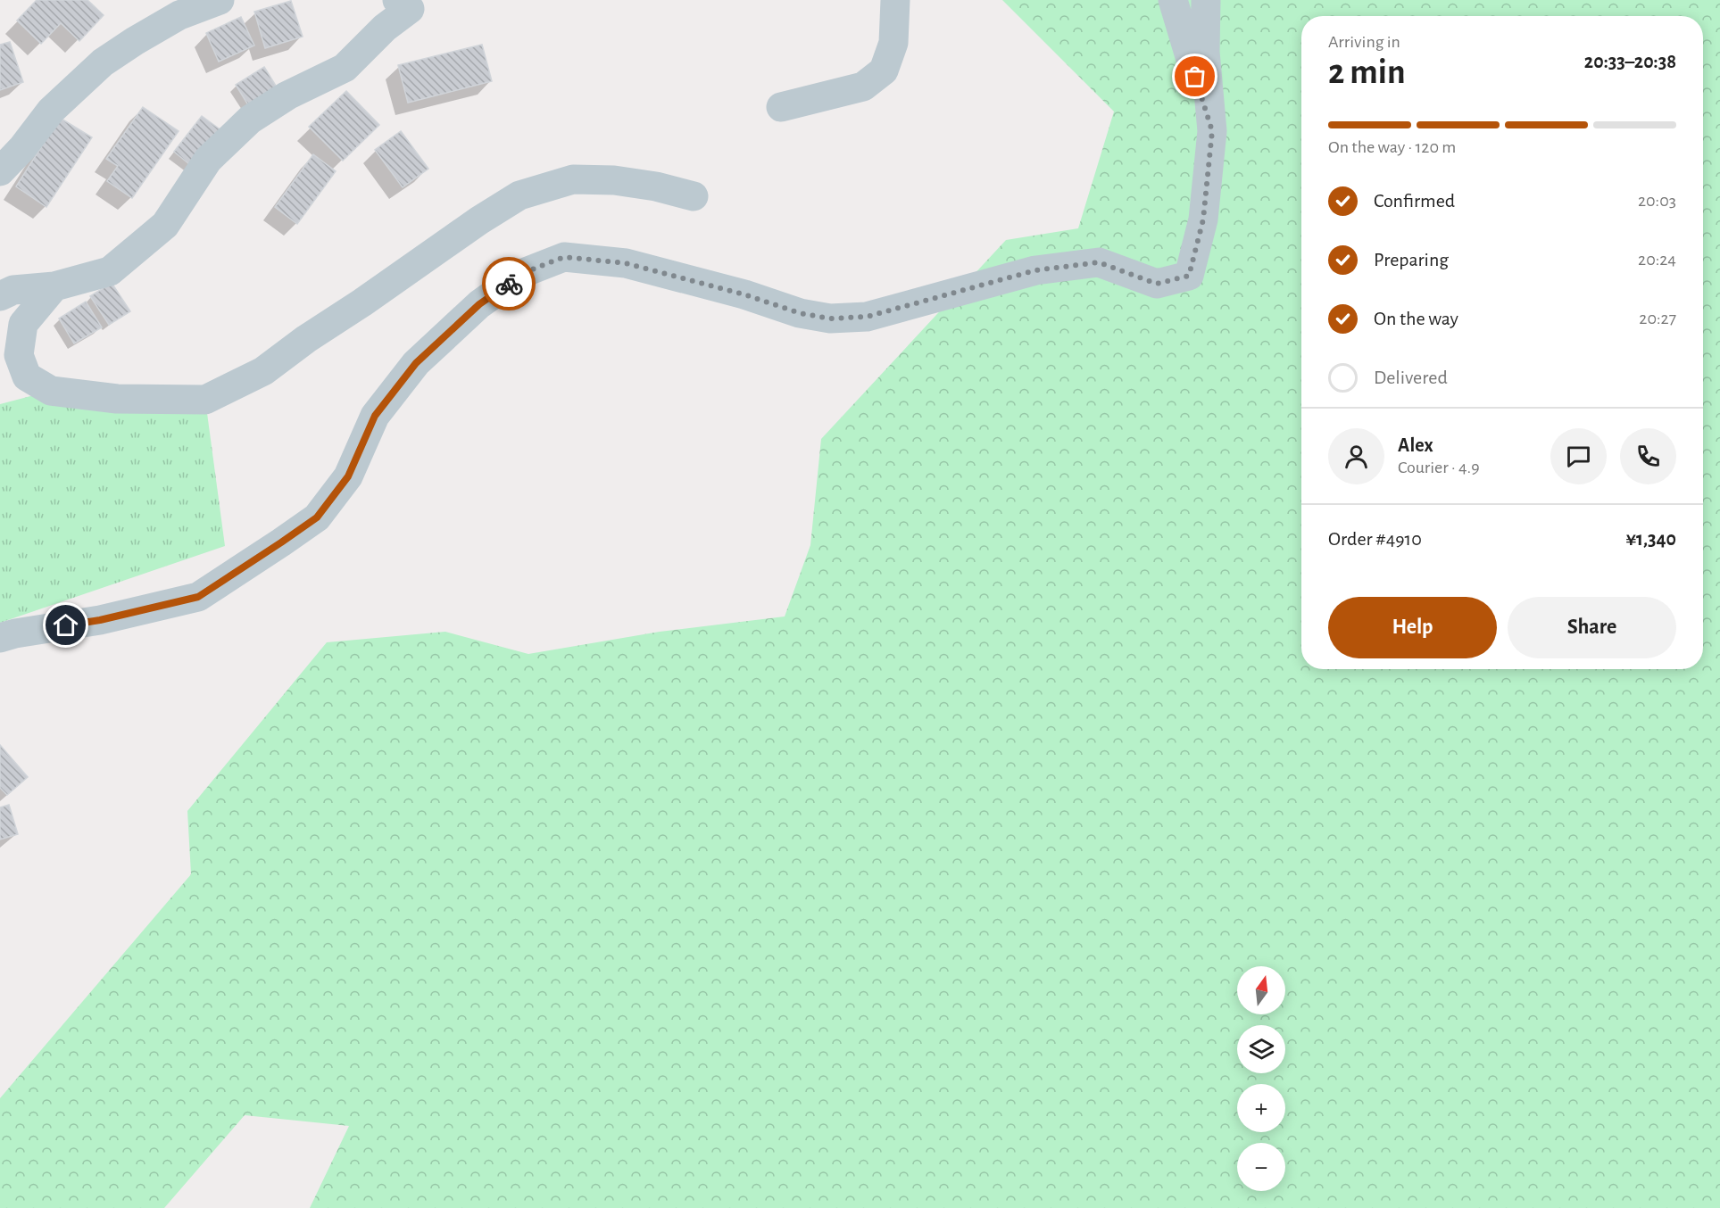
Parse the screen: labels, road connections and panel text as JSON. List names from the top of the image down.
{
  "north": "top",
  "page": {
    "heading": ["2 min", "Arriving in", "20:33–20:38"],
    "panel": [
      "Alex",
      "Courier · 4.9",
      "Order #4910",
      "¥1,340"
    ],
    "bar": "On the way · 120 m",
    "list": [
      ["Confirmed", "20:03"],
      ["Preparing", "20:24"],
      ["On the way", "20:27"],
      "Delivered"
    ],
    "buttons": ["Help", "Share"],
    "map_buttons": ["+", "−"]
  }
}
